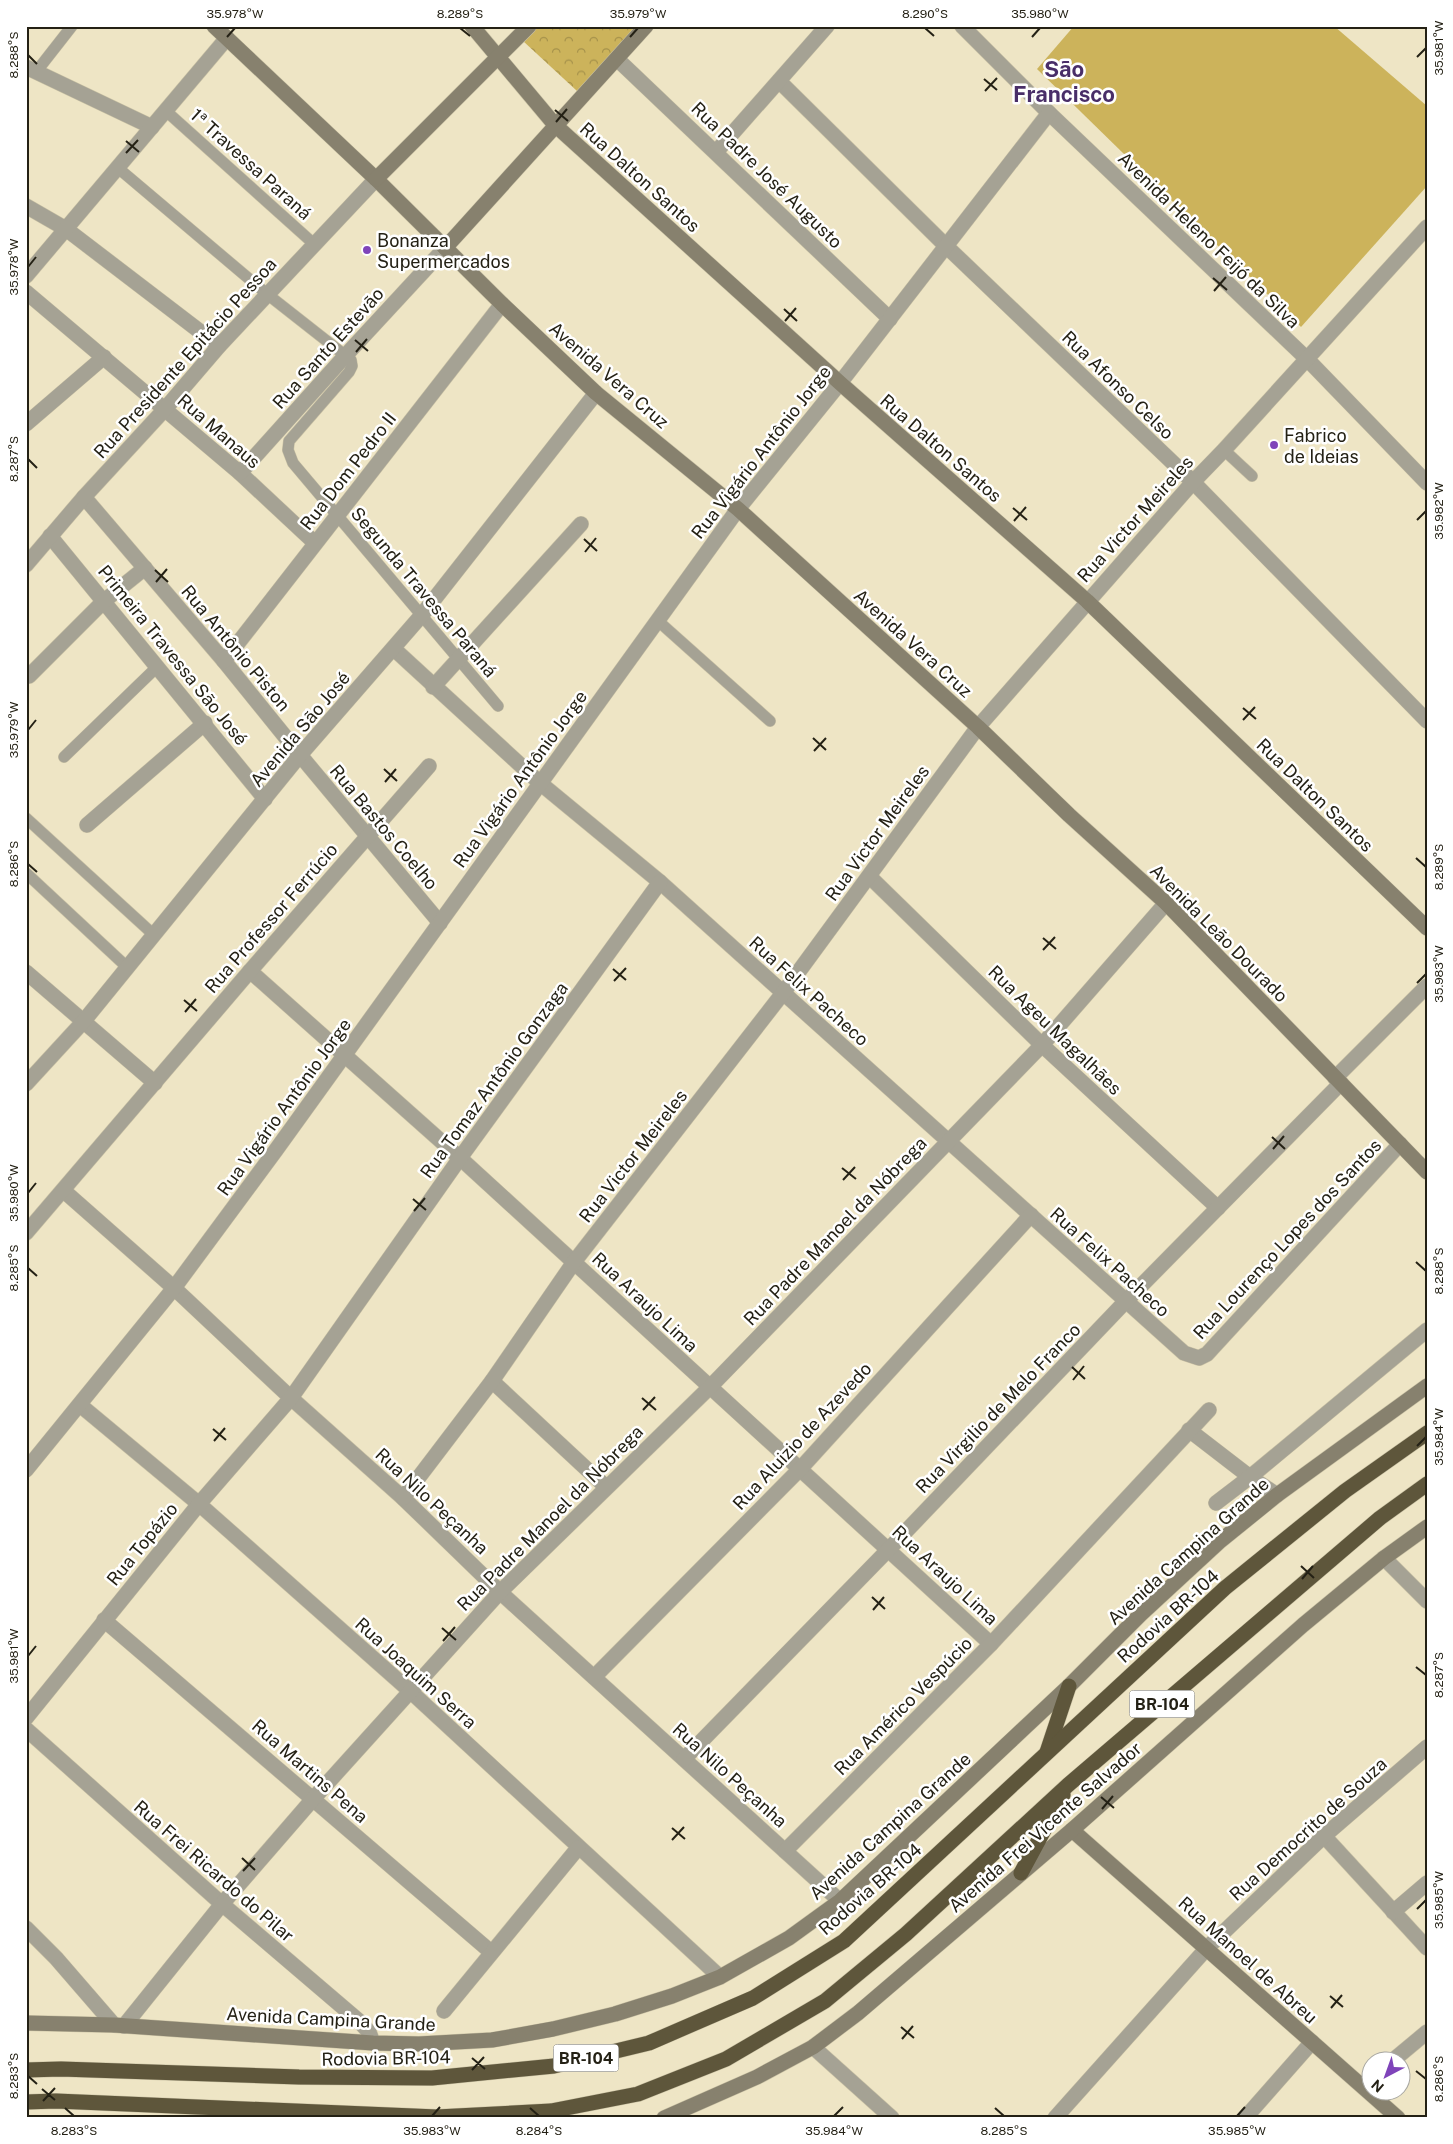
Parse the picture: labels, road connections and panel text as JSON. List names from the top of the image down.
{
  "streets": {
    "highway": ["Rodovia BR-104", "BR-104"],
    "main road": [
      "Rua Dalton Santos",
      "Avenida Vera Cruz",
      "Avenida Leão Dourado",
      "Avenida Campina Grande",
      "Avenida Frei Vicente Salvador",
      "Rua Manoel de Abreu"
    ],
    "street": [
      "Rua Padre José Augusto",
      "Avenida Heleno Feijó da Silva",
      "Rua Santo Estevão",
      "Rua Presidente Epitácio Pessoa",
      "Rua Afonso Celso",
      "Rua Manaus",
      "Rua Vigário Antônio Jorge",
      "Rua Dom Pedro II",
      "Rua Victor Meireles",
      "Rua Antônio Piston",
      "Primeira Travessa São José",
      "Avenida São José",
      "Rua Bastos Coelho",
      "Rua Professor Ferrúcio",
      "Rua Felix Pacheco",
      "Rua Ageu Magalhães",
      "Rua Tomaz Antônio Gonzaga",
      "Rua Padre Manoel da Nóbrega",
      "Rua Lourenço Lopes dos Santos",
      "Rua Araujo Lima",
      "Rua Virgilio de Melo Franco",
      "Rua Aluizio de Azevedo",
      "Rua Nilo Peçanha",
      "Rua Topázio",
      "Rua Joaquim Serra",
      "Rua Américo Vespúcio",
      "Rua Martins Pena",
      "Rua Democrito de Souza",
      "Rua Frei Ricardo do Pilar"
    ],
    "lane": ["1ª Travessa Paraná", "Segunda Travessa Paraná"]
  },
  "crossings": [
    ["1ª Travessa Paraná", "Rua Presidente Epitácio Pessoa"],
    ["Rua Padre José Augusto", "Rua Vigário Antônio Jorge"],
    ["Rua Dalton Santos", "Rua Vigário Antônio Jorge"],
    ["Rua Dalton Santos", "Rua Victor Meireles"],
    ["Avenida Heleno Feijó da Silva", "Rua Vigário Antônio Jorge"],
    ["Avenida Heleno Feijó da Silva", "Rua Victor Meireles"],
    ["Rua Santo Estevão", "Avenida Vera Cruz"],
    ["Rua Santo Estevão", "Rua Manaus"],
    ["Rua Santo Estevão", "Segunda Travessa Paraná"],
    ["Rua Presidente Epitácio Pessoa", "Avenida Vera Cruz"],
    ["Rua Presidente Epitácio Pessoa", "Rua Manaus"],
    ["Rua Presidente Epitácio Pessoa", "Rua Antônio Piston"],
    ["Rua Presidente Epitácio Pessoa", "Primeira Travessa São José"],
    ["Avenida Vera Cruz", "Rua Vigário Antônio Jorge"],
    ["Avenida Vera Cruz", "Rua Dom Pedro II"],
    ["Avenida Vera Cruz", "Rua Victor Meireles"],
    ["Avenida Vera Cruz", "Avenida São José"],
    ["Avenida Vera Cruz", "Avenida Leão Dourado"],
    ["Rua Afonso Celso", "Rua Vigário Antônio Jorge"],
    ["Rua Afonso Celso", "Rua Victor Meireles"],
    ["Rua Manaus", "Rua Dom Pedro II"],
    ["Rua Vigário Antônio Jorge", "Rua Bastos Coelho"],
    ["Rua Vigário Antônio Jorge", "Rua Felix Pacheco"],
    ["Rua Vigário Antônio Jorge", "Rua Araujo Lima"],
    ["Rua Vigário Antônio Jorge", "Rua Nilo Peçanha"],
    ["Rua Vigário Antônio Jorge", "Rua Joaquim Serra"],
    ["Rua Dom Pedro II", "Segunda Travessa Paraná"],
    ["Rua Dom Pedro II", "Rua Antônio Piston"],
    ["Rua Victor Meireles", "Avenida Leão Dourado"],
    ["Rua Victor Meireles", "Rua Felix Pacheco"],
    ["Rua Victor Meireles", "Rua Ageu Magalhães"],
    ["Rua Victor Meireles", "Rua Araujo Lima"],
    ["Rua Victor Meireles", "Rua Nilo Peçanha"],
    ["Segunda Travessa Paraná", "Avenida São José"],
    ["Rua Antônio Piston", "Avenida São José"],
    ["Rua Antônio Piston", "Rua Bastos Coelho"],
    ["Primeira Travessa São José", "Avenida São José"],
    ["Avenida São José", "Rua Bastos Coelho"],
    ["Avenida São José", "Rua Felix Pacheco"],
    ["Rua Bastos Coelho", "Rua Professor Ferrúcio"],
    ["Rua Professor Ferrúcio", "Rua Araujo Lima"],
    ["Rua Professor Ferrúcio", "Rua Nilo Peçanha"],
    ["Avenida Leão Dourado", "Rua Padre Manoel da Nóbrega"],
    ["Avenida Leão Dourado", "Rua Lourenço Lopes dos Santos"],
    ["Avenida Leão Dourado", "Rua Virgilio de Melo Franco"],
    ["Rua Felix Pacheco", "Rua Tomaz Antônio Gonzaga"],
    ["Rua Felix Pacheco", "Rua Padre Manoel da Nóbrega"],
    ["Rua Felix Pacheco", "Rua Lourenço Lopes dos Santos"],
    ["Rua Felix Pacheco", "Rua Virgilio de Melo Franco"],
    ["Rua Felix Pacheco", "Rua Aluizio de Azevedo"],
    ["Rua Ageu Magalhães", "Rua Padre Manoel da Nóbrega"],
    ["Rua Ageu Magalhães", "Rua Virgilio de Melo Franco"],
    ["Rua Tomaz Antônio Gonzaga", "Rua Araujo Lima"],
    ["Rua Tomaz Antônio Gonzaga", "Rua Nilo Peçanha"],
    ["Rua Tomaz Antônio Gonzaga", "Rua Topázio"],
    ["Rua Padre Manoel da Nóbrega", "Rua Araujo Lima"],
    ["Rua Padre Manoel da Nóbrega", "Rua Nilo Peçanha"],
    ["Rua Padre Manoel da Nóbrega", "Avenida Campina Grande"],
    ["Rua Padre Manoel da Nóbrega", "Rua Joaquim Serra"],
    ["Rua Padre Manoel da Nóbrega", "Rua Martins Pena"],
    ["Rua Padre Manoel da Nóbrega", "Rua Frei Ricardo do Pilar"],
    ["Rua Araujo Lima", "Rua Virgilio de Melo Franco"],
    ["Rua Araujo Lima", "Rua Aluizio de Azevedo"],
    ["Rua Araujo Lima", "Rua Américo Vespúcio"],
    ["Rua Virgilio de Melo Franco", "Rua Nilo Peçanha"],
    ["Rua Aluizio de Azevedo", "Rua Nilo Peçanha"],
    ["Rua Nilo Peçanha", "Rua Topázio"],
    ["Rua Nilo Peçanha", "Avenida Campina Grande"],
    ["Rua Nilo Peçanha", "Rua Américo Vespúcio"],
    ["Rua Topázio", "Rua Joaquim Serra"],
    ["Rua Topázio", "Rua Martins Pena"],
    ["Avenida Campina Grande", "Rua Joaquim Serra"],
    ["Avenida Campina Grande", "Rua Frei Ricardo do Pilar"],
    ["Avenida Frei Vicente Salvador", "Rua Manoel de Abreu"],
    ["Rua Democrito de Souza", "Rua Manoel de Abreu"]
  ],
  "districts": ["São Francisco"],
  "places": ["Bonanza Supermercados", "Fabrico de Ideias"],
  "north": "bottom left",
  "coordinates": [
    "35.978°W",
    "8.289°S",
    "35.979°W",
    "8.290°S",
    "35.980°W",
    "35.981°W",
    "8.288°S",
    "8.287°S",
    "35.982°W",
    "8.286°S",
    "35.983°W",
    "8.285°S",
    "35.984°W",
    "35.985°W",
    "8.283°S",
    "8.284°S"
  ]
}
